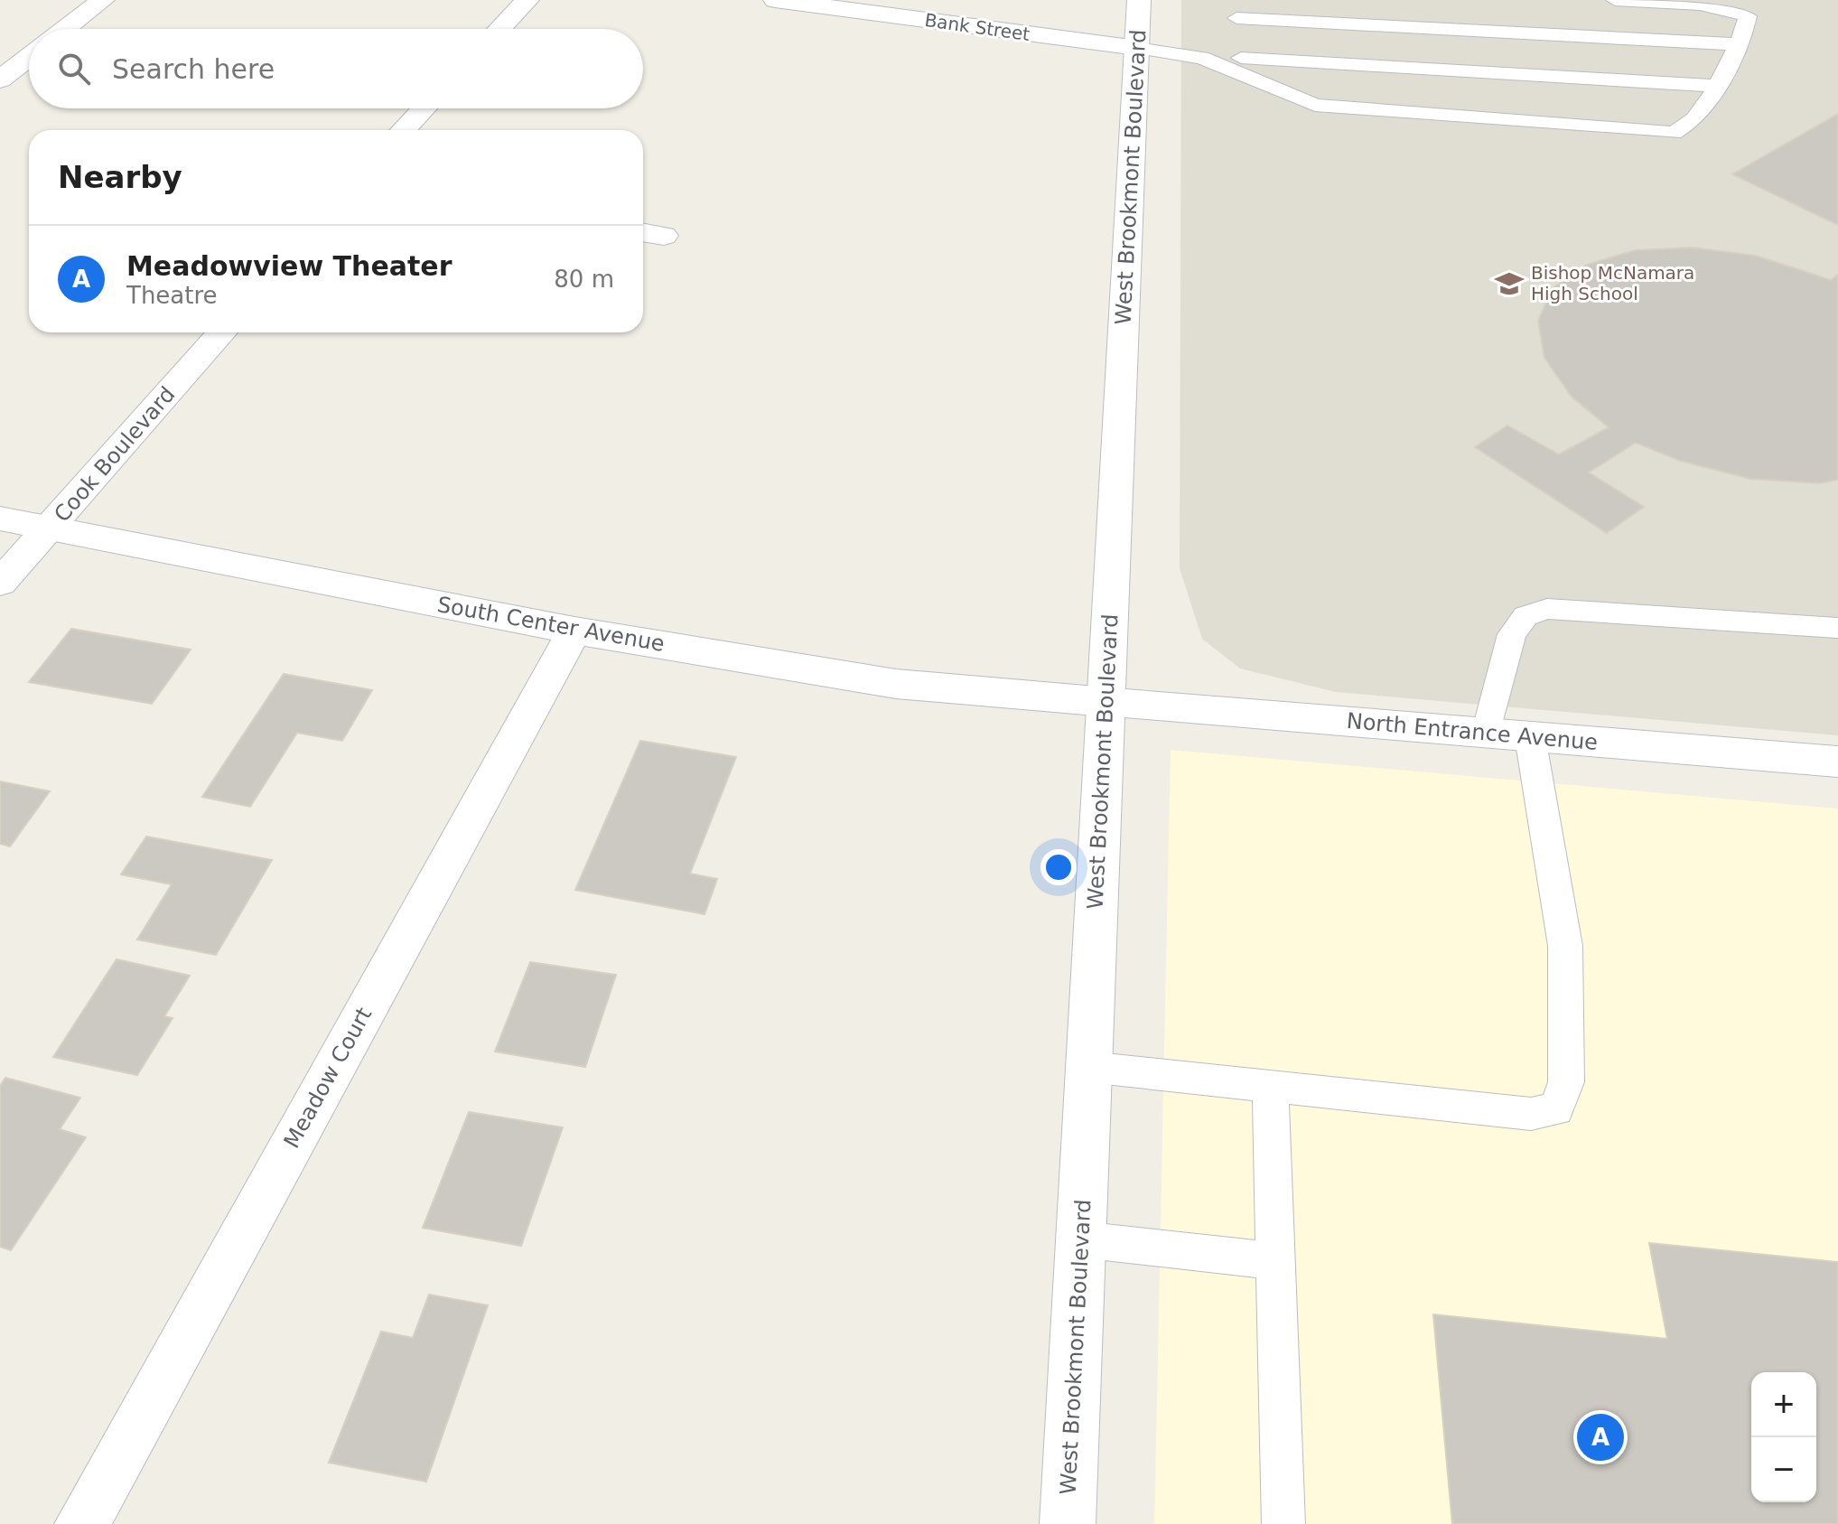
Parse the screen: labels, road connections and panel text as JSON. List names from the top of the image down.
{
  "streets": {
    "street": [
      "Bank Street",
      "West Brookmont Boulevard",
      "Cook Boulevard",
      "South Center Avenue",
      "North Entrance Avenue",
      "Meadow Court"
    ]
  },
  "crossings": [
    ["Bank Street", "West Brookmont Boulevard"],
    ["West Brookmont Boulevard", "South Center Avenue"],
    ["West Brookmont Boulevard", "North Entrance Avenue"],
    ["Cook Boulevard", "South Center Avenue"],
    ["South Center Avenue", "North Entrance Avenue"],
    ["South Center Avenue", "Meadow Court"]
  ],
  "places": {
    "school or university": ["Bishop McNamara High School"]
  },
  "page": {
    "search": "Search here",
    "heading": "Nearby",
    "list": [
      {
        "mark": "A",
        "name": "Meadowview Theater",
        "note": "Theatre",
        "value": "80 m"
      }
    ],
    "map_buttons": ["+", "−"],
    "pins": "A"
  }
}
